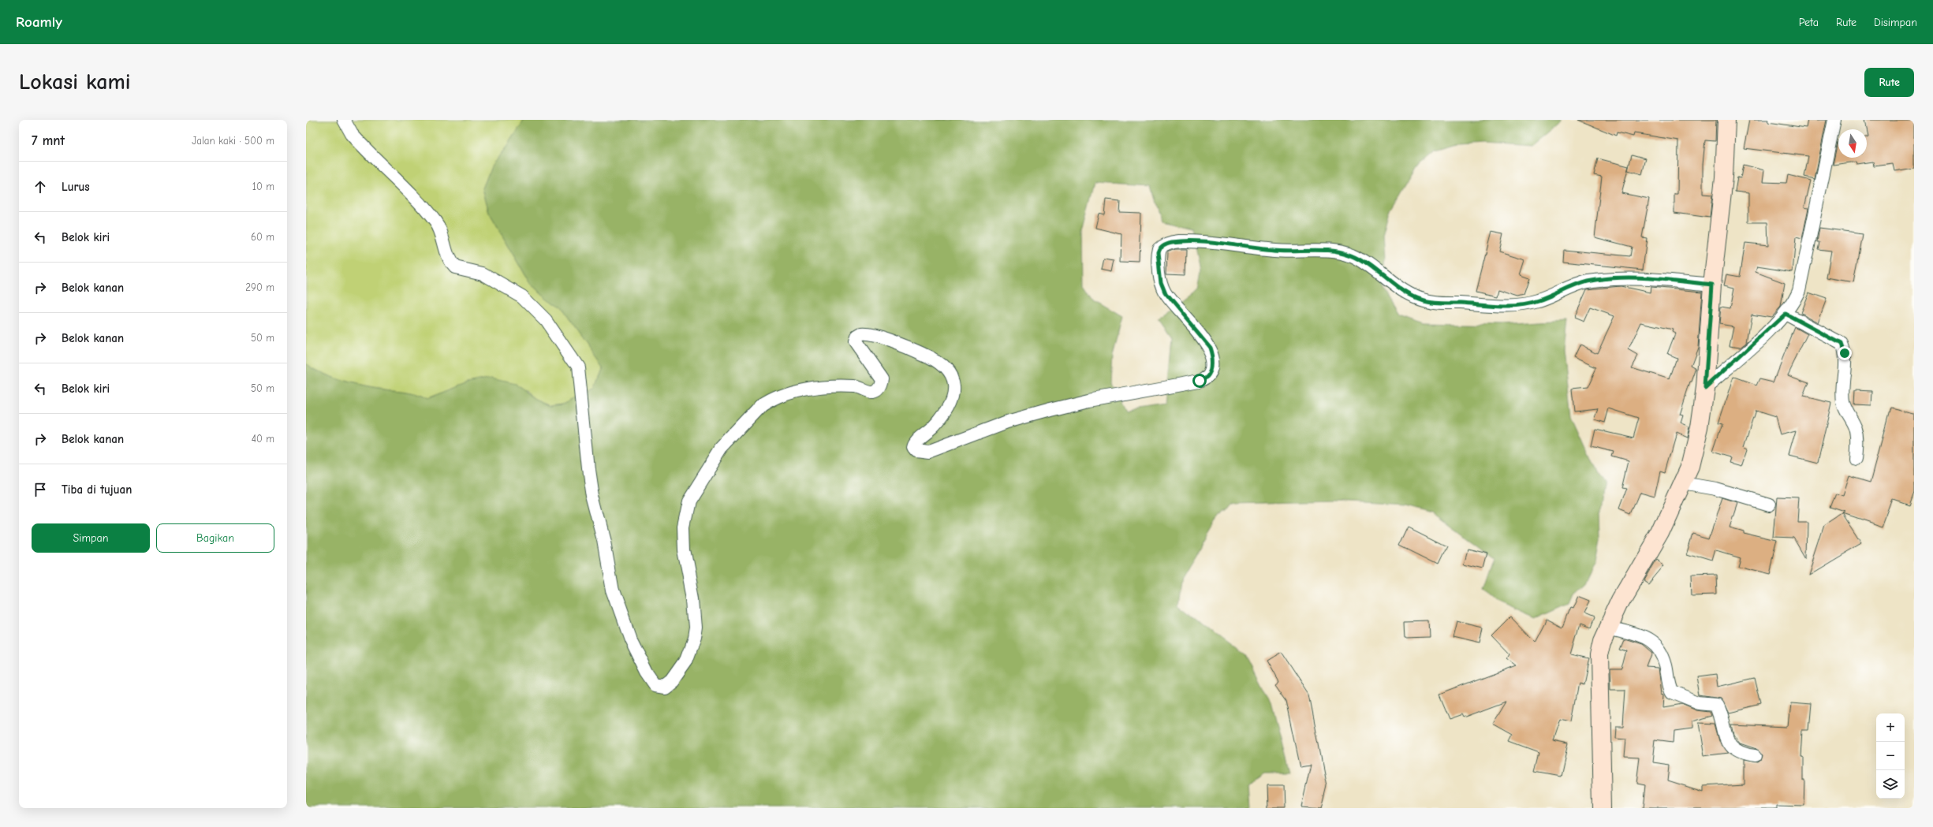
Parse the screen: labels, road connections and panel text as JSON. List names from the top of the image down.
{
  "north": "bottom",
  "page": {
    "header": "Roamly",
    "nav": ["Peta", "Rute", "Disimpan"],
    "buttons": [
      "Rute",
      ["Simpan", "Bagikan"]
    ],
    "title": "Lokasi kami",
    "heading": ["7 mnt", "Jalan kaki · 500 m"],
    "list": [
      ["Lurus", "10 m"],
      ["Belok kiri", "60 m"],
      ["Belok kanan", "290 m"],
      ["Belok kanan", "50 m"],
      ["Belok kiri", "50 m"],
      ["Belok kanan", "40 m"],
      "Tiba di tujuan"
    ],
    "map_buttons": ["+", "−"]
  }
}
